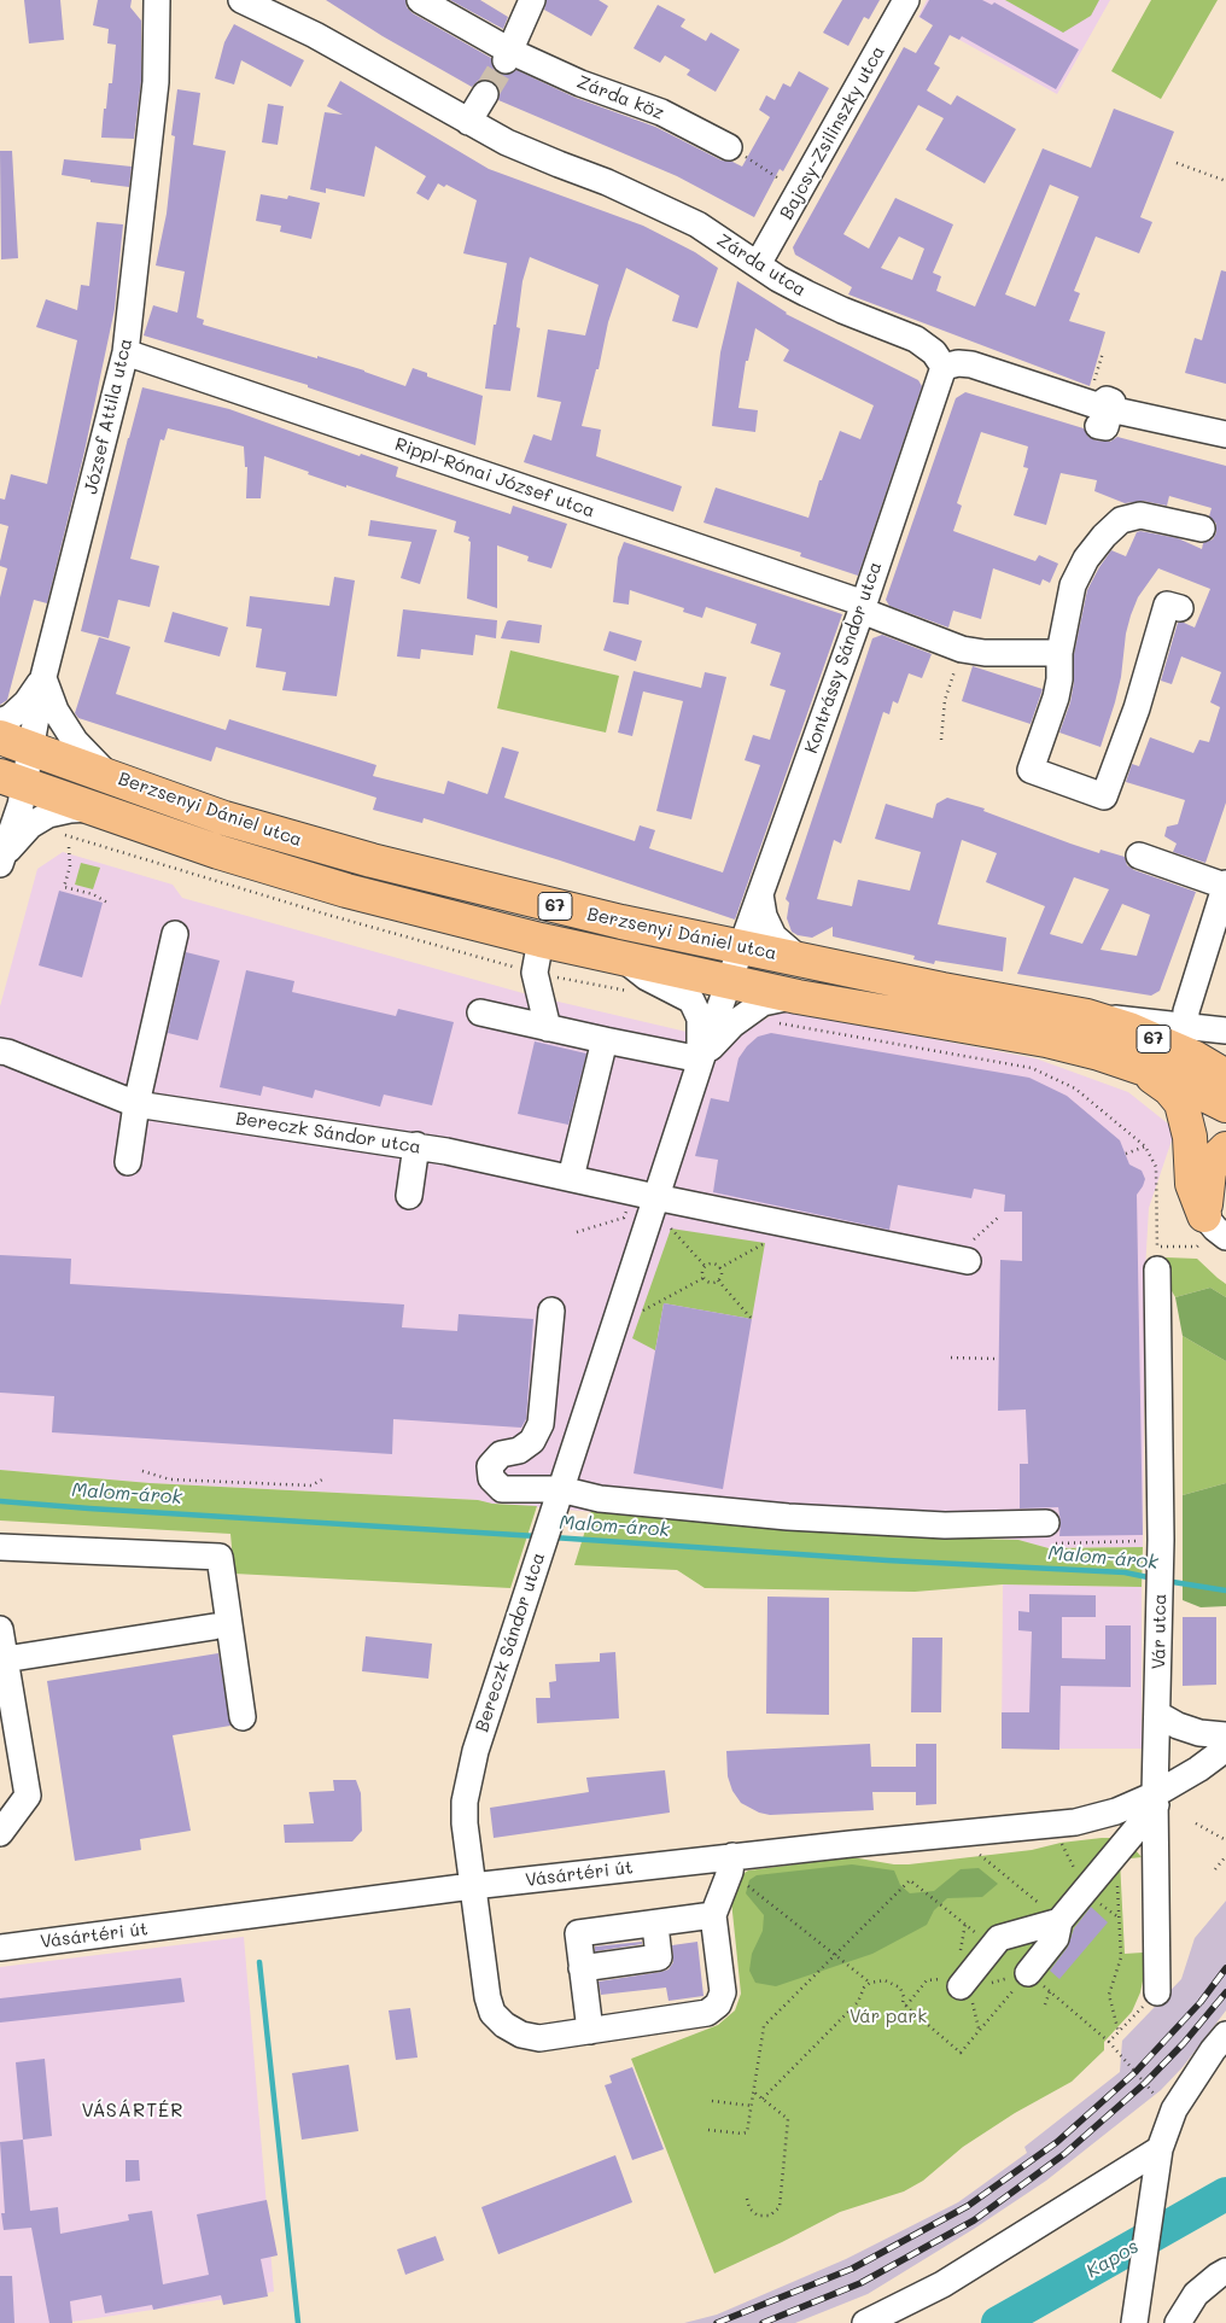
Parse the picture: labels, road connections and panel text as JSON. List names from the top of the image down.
{
  "streets": {
    "main road": ["Berzsenyi Dániel utca", "67"],
    "street": [
      "Zárda köz",
      "Bajcsy-Zsilinszky utca",
      "Zárda utca",
      "József Attila utca",
      "Rippl-Rónai József utca",
      "Kontrássy Sándor utca",
      "Bereczk Sándor utca",
      "Vár utca",
      "Vásártéri út"
    ]
  },
  "crossings": [
    ["Bajcsy-Zsilinszky utca", "Zárda utca"],
    ["Zárda utca", "Kontrássy Sándor utca"],
    ["József Attila utca", "Rippl-Rónai József utca"],
    ["József Attila utca", "Berzsenyi Dániel utca"],
    ["Rippl-Rónai József utca", "Kontrássy Sándor utca"],
    ["Kontrássy Sándor utca", "Berzsenyi Dániel utca"],
    ["Kontrássy Sándor utca", "Bereczk Sándor utca"],
    ["Berzsenyi Dániel utca", "Bereczk Sándor utca"],
    ["Bereczk Sándor utca", "Vásártéri út"],
    ["Vár utca", "Vásártéri út"]
  ],
  "districts": ["VÁSÁRTÉR"],
  "water": ["Malom-árok", "Kapos"],
  "parks": ["Vár park"]
}
